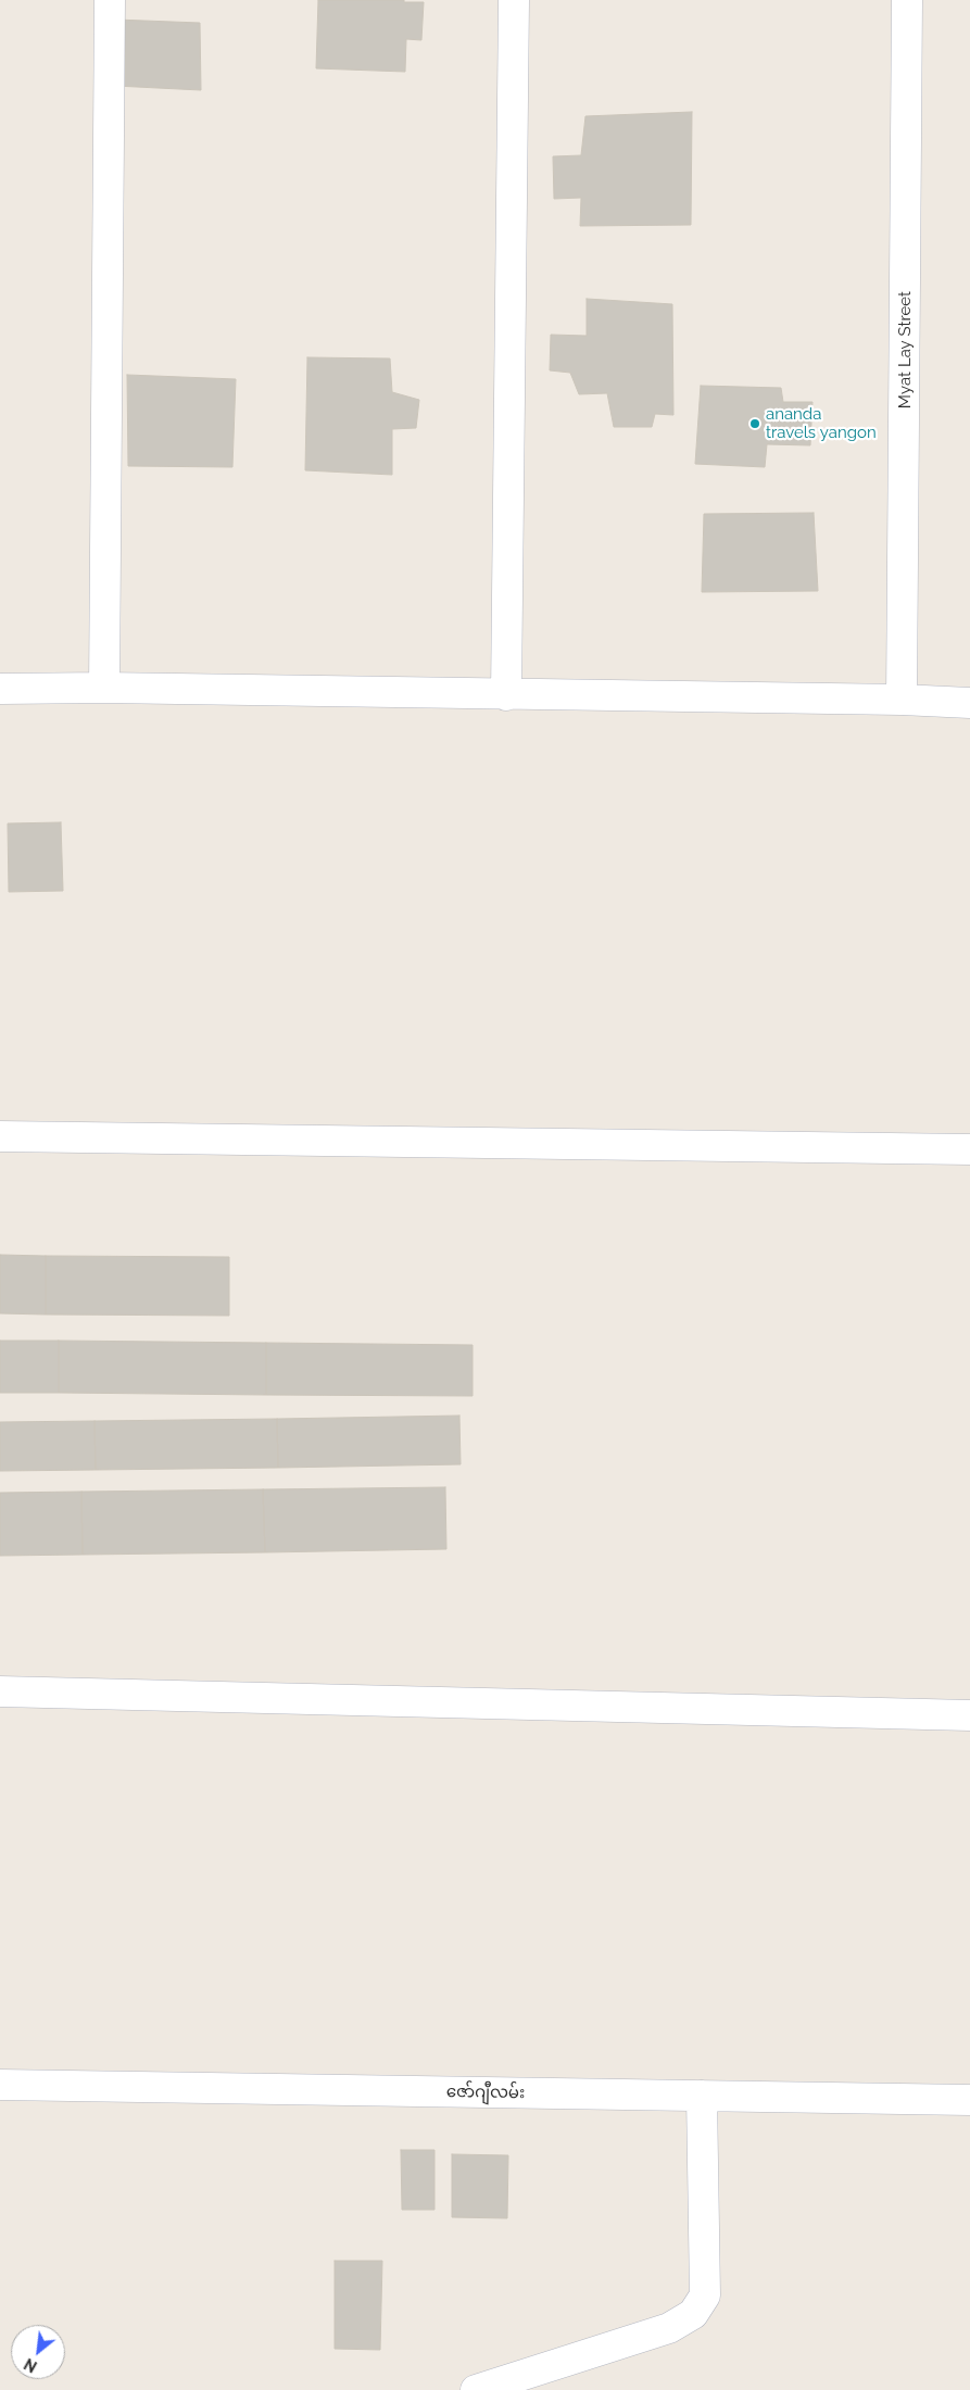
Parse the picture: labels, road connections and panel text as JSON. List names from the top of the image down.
{
  "streets": {
    "street": ["Myat Lay Street", "ဇော်ဂျီလမ်း"]
  },
  "places": ["ananda travels yangon"],
  "north": "bottom left"
}
